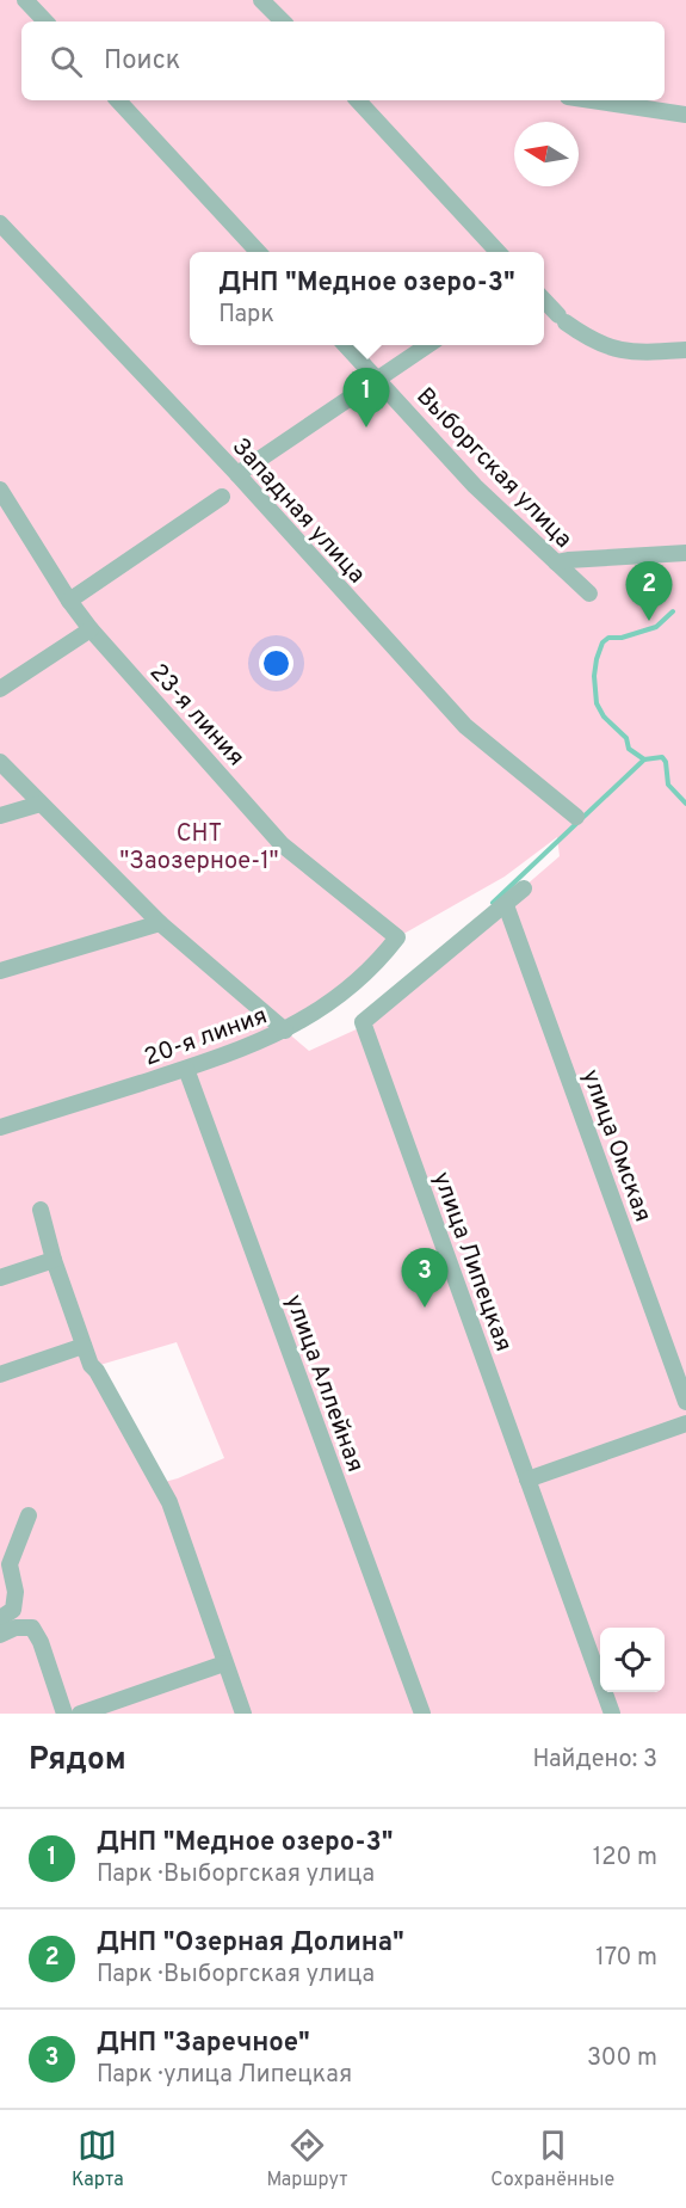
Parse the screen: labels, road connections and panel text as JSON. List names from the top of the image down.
{
  "streets": {
    "street": [
      "Выборгская улица",
      "Западная улица",
      "23-я линия",
      "20-я линия",
      "улица Омская",
      "улица Липецкая",
      "улица Аллейная"
    ]
  },
  "crossings": [
    ["23-я линия", "20-я линия"],
    ["20-я линия", "улица Аллейная"],
    ["улица Омская", "улица Липецкая"]
  ],
  "parks": ["СНТ \"Заозерное-1\""],
  "north": "left",
  "page": {
    "search": "Поиск",
    "popup": ["ДНП \"Медное озеро-3\"", "Парк"],
    "pins": ["1", "2", "3"],
    "heading": ["Рядом", "Найдено: 3"],
    "list": [
      {
        "mark": "1",
        "name": "ДНП \"Медное озеро-3\"",
        "note": "Парк · Выборгская улица",
        "value": "120 m"
      },
      {
        "mark": "2",
        "name": "ДНП \"Озерная Долина\"",
        "note": "Парк · Выборгская улица",
        "value": "170 m"
      },
      {
        "mark": "3",
        "name": "ДНП \"Заречное\"",
        "note": "Парк · улица Липецкая",
        "value": "300 m"
      }
    ],
    "nav": ["Карта", "Маршрут", "Сохранённые"]
  }
}
